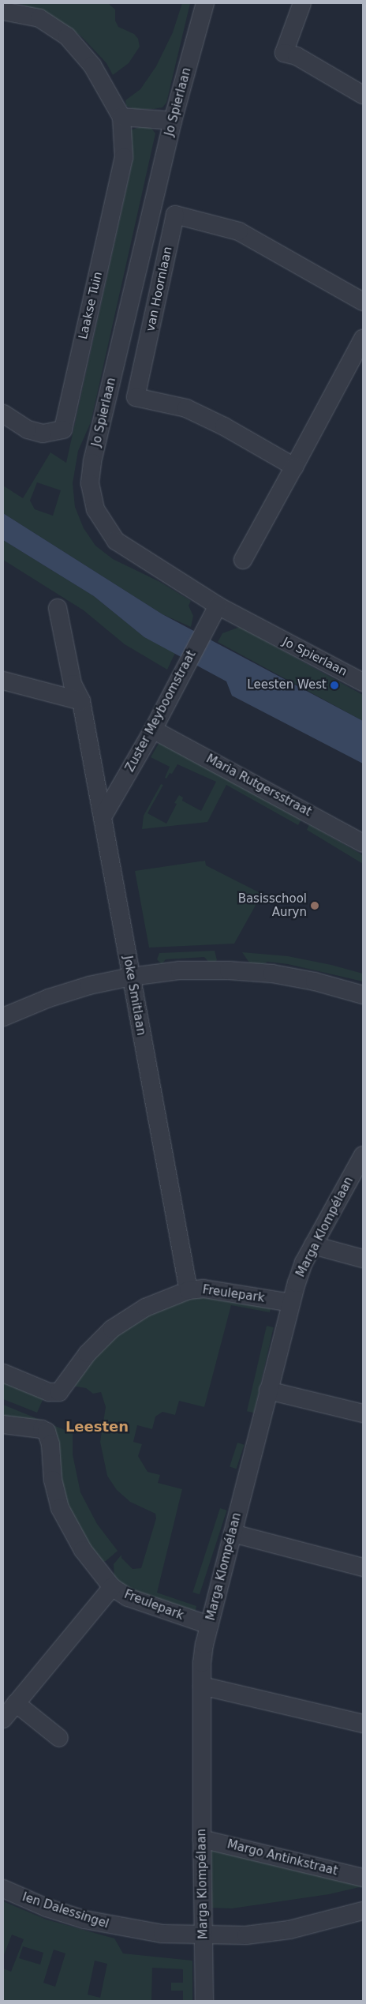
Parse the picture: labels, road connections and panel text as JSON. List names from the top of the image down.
{
  "streets": {
    "street": [
      "Jo Spierlaan",
      "van Hoornlaan",
      "Laakse Tuin",
      "Zuster Meyboomstraat",
      "Maria Rutgersstraat",
      "Joke Smitlaan",
      "Marga Klompélaan",
      "Freulepark",
      "Margo Antinkstraat",
      "Ien Dalessingel"
    ]
  },
  "crossings": [
    ["Jo Spierlaan", "Zuster Meyboomstraat"],
    ["Zuster Meyboomstraat", "Maria Rutgersstraat"],
    ["Zuster Meyboomstraat", "Joke Smitlaan"],
    ["Joke Smitlaan", "Freulepark"],
    ["Marga Klompélaan", "Freulepark"],
    ["Marga Klompélaan", "Margo Antinkstraat"],
    ["Marga Klompélaan", "Ien Dalessingel"]
  ],
  "districts": ["Leesten"],
  "places": ["Leesten West", "Basisschool Auryn"]
}
